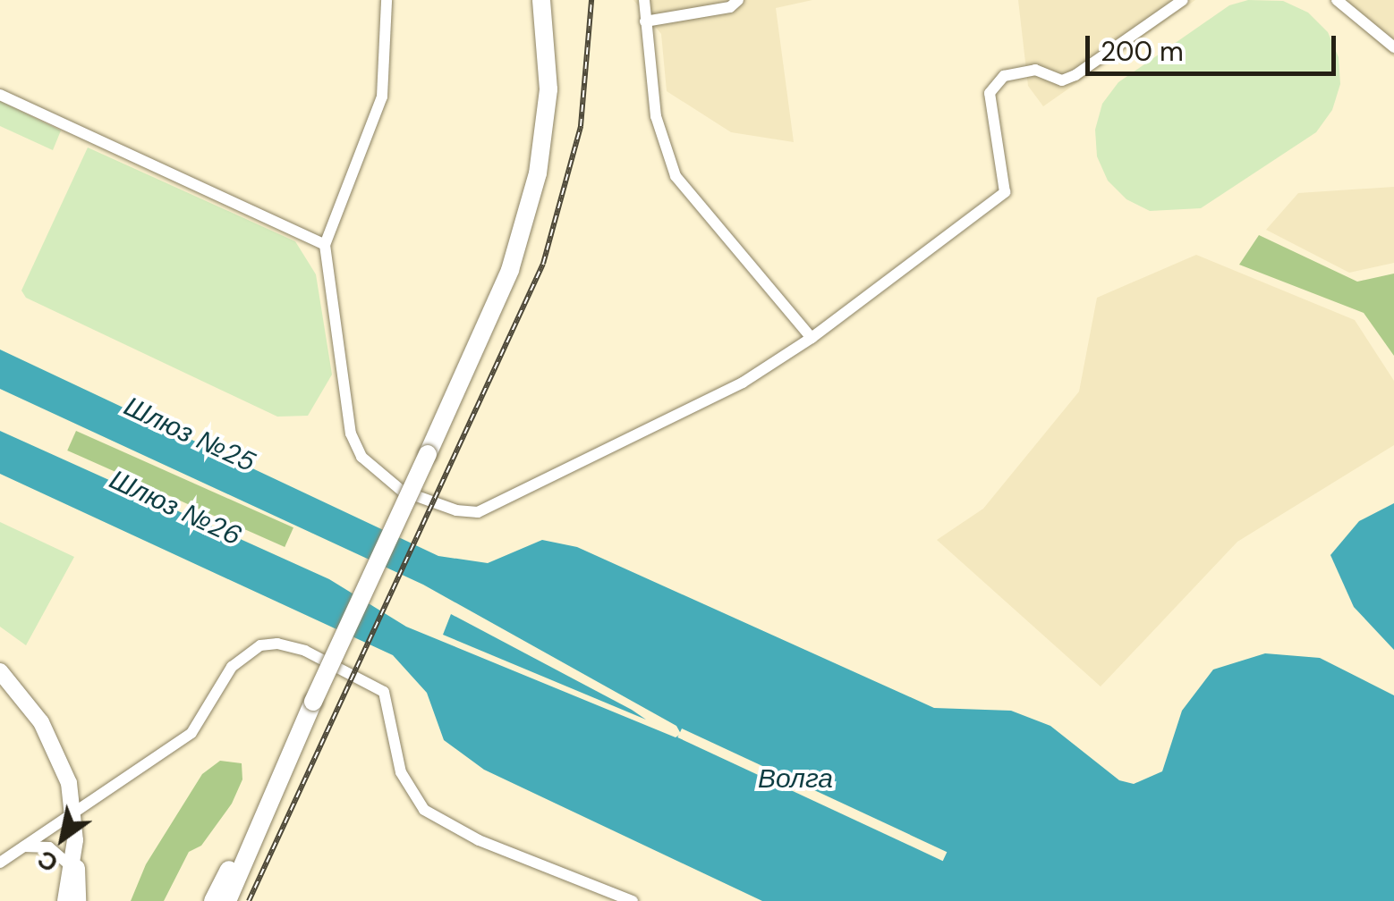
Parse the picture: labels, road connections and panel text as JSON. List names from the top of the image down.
{
  "water": ["Шлюз №25", "Шлюз №26", "Волга"],
  "scale_bar": "200 m",
  "north": "bottom left"
}
